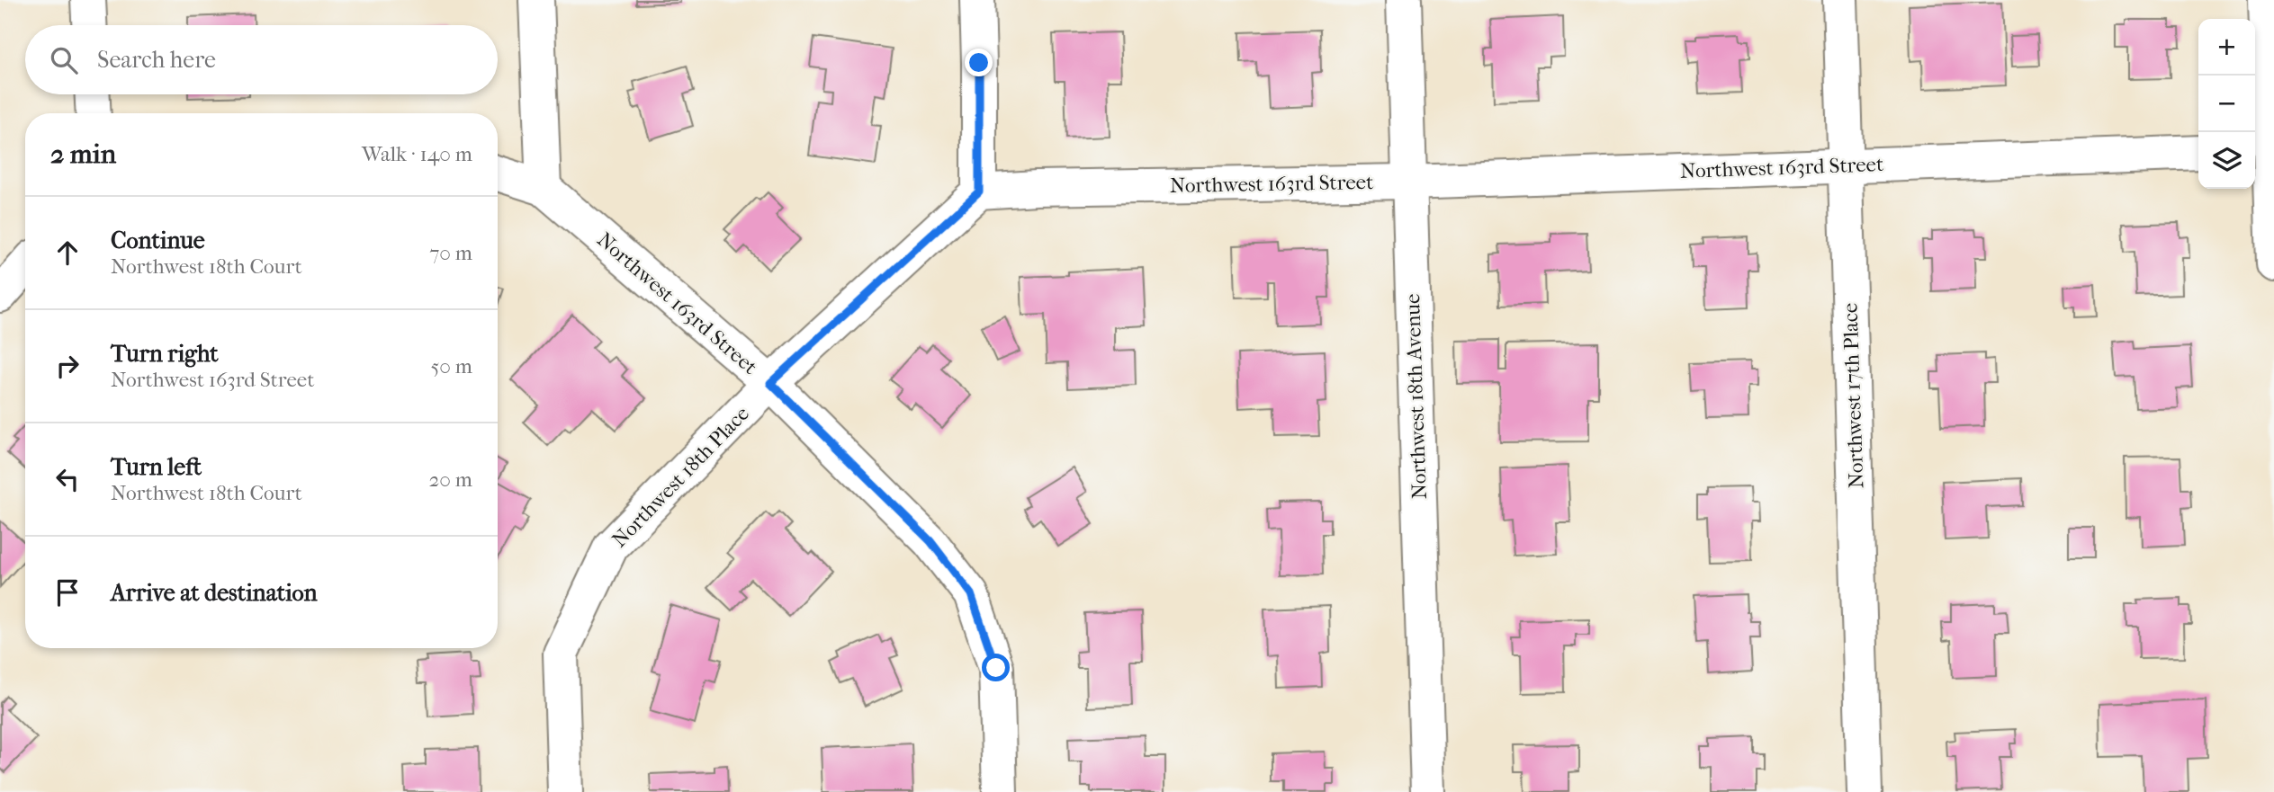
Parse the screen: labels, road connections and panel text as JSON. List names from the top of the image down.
{
  "streets": {
    "street": [
      "Northwest 163rd Street",
      "Northwest 17th Place",
      "Northwest 18th Avenue",
      "Northwest 18th Place"
    ]
  },
  "crossings": [
    ["Northwest 163rd Street", "Northwest 17th Place"],
    ["Northwest 163rd Street", "Northwest 18th Avenue"],
    ["Northwest 163rd Street", "Northwest 18th Place"]
  ],
  "page": {
    "map_buttons": ["+", "−"],
    "search": "Search here",
    "heading": ["2 min", "Walk · 140 m"],
    "list": [
      ["Continue", "Northwest 18th Court", "70 m"],
      ["Turn right", "Northwest 163rd Street", "50 m"],
      ["Turn left", "Northwest 18th Court", "20 m"],
      "Arrive at destination"
    ]
  }
}
